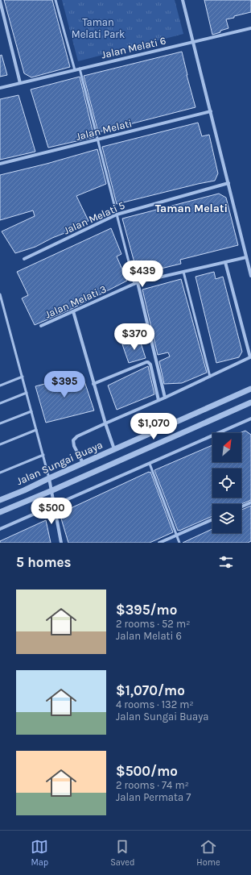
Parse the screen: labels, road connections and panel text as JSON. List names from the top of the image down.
{
  "streets": {
    "street": [
      "Jalan Melati 6",
      "Jalan Melati",
      "Jalan Melati 5",
      "Jalan Melati 3",
      "Jalan Sungai Buaya"
    ]
  },
  "districts": ["Taman Melati"],
  "parks": ["Taman Melati Park"],
  "north": "top right",
  "page": {
    "price": [
      "$439",
      "$370",
      "$395",
      "$1,070",
      "$500"
    ],
    "heading": "5 homes",
    "list": [
      {
        "name": "$395/mo",
        "note": "2 rooms · 52 m² · Jalan Melati 6"
      },
      {
        "name": "$1,070/mo",
        "note": "4 rooms · 132 m² · Jalan Sungai Buaya"
      },
      {
        "name": "$500/mo",
        "note": "2 rooms · 74 m² · Jalan Permata 7"
      }
    ],
    "tabs": ["Map", "Saved", "Home"]
  }
}
